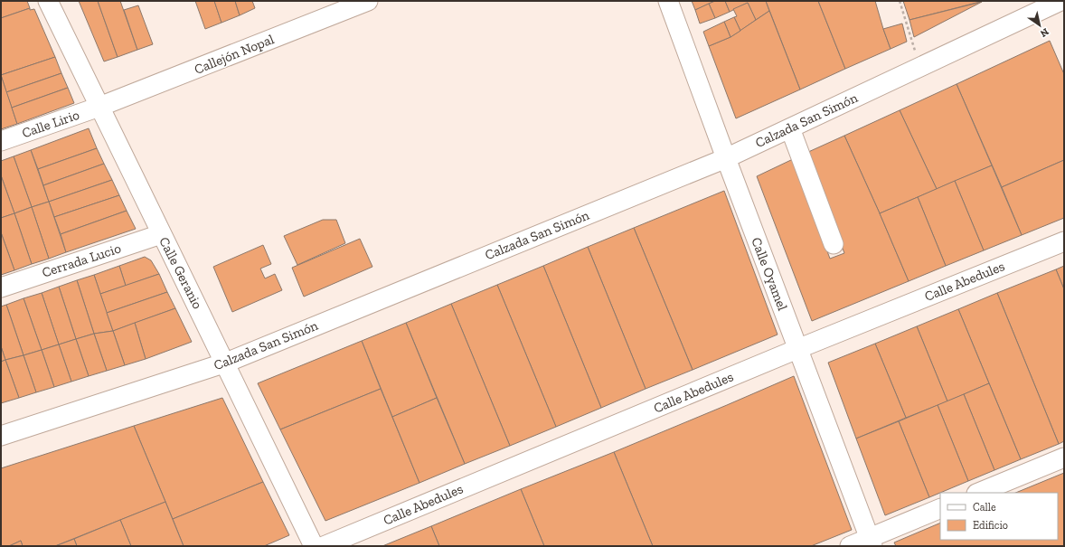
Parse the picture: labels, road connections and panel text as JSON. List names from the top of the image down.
{
  "streets": {
    "street": [
      "Callejón Nopal",
      "Calzada San Simón",
      "Calle Lirio",
      "Cerrada Lucio",
      "Calle Geranio",
      "Calle Oyamel",
      "Calle Abedules"
    ]
  },
  "crossings": [
    ["Callejón Nopal", "Calle Lirio"],
    ["Callejón Nopal", "Calle Geranio"],
    ["Calzada San Simón", "Calle Geranio"],
    ["Calzada San Simón", "Calle Oyamel"],
    ["Calle Lirio", "Calle Geranio"],
    ["Cerrada Lucio", "Calle Geranio"],
    ["Calle Oyamel", "Calle Abedules"]
  ],
  "legend": ["Calle", "Edificio"],
  "north": "bottom right"
}
